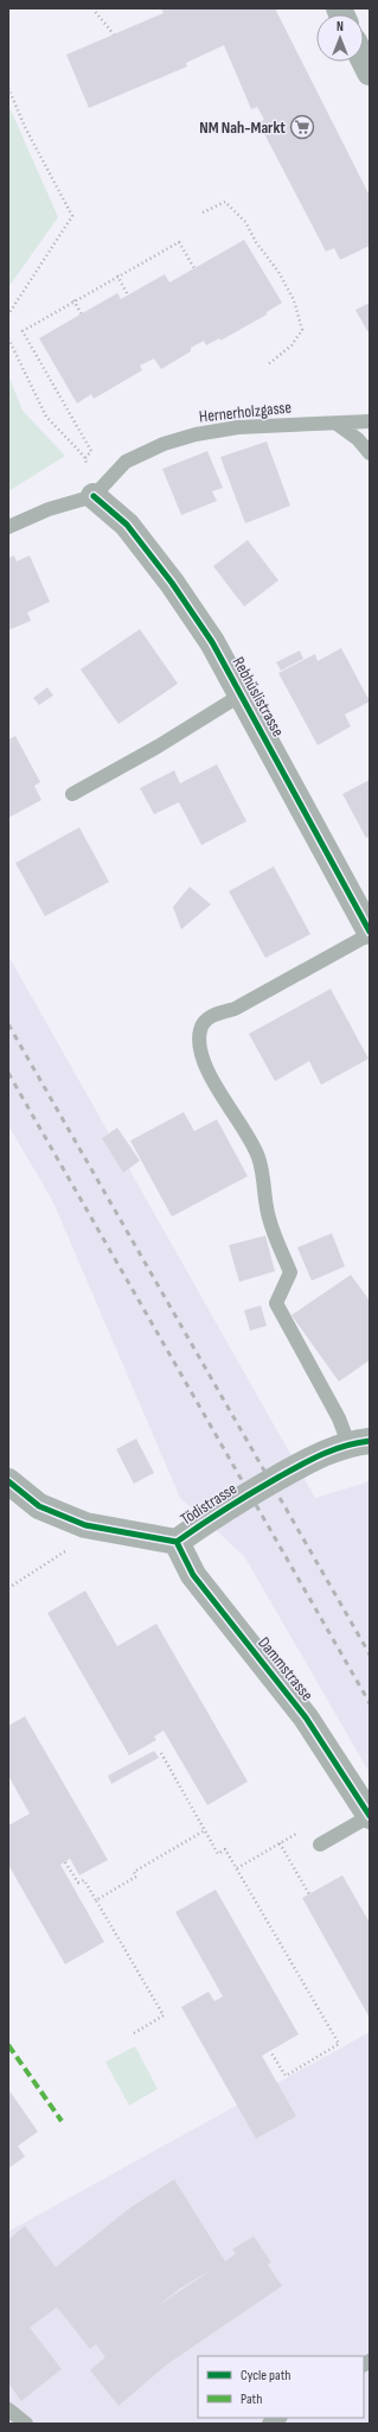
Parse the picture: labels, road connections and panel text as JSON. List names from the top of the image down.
{
  "streets": {
    "street": ["Rebhüslistrasse", "Tödistrasse", "Dammstrasse"],
    "lane": ["Hernerholzgasse"]
  },
  "crossings": [
    ["Hernerholzgasse", "Rebhüslistrasse"],
    ["Tödistrasse", "Dammstrasse"]
  ],
  "places": {
    "supermarket": ["NM Nah-Markt"]
  },
  "legend": ["Cycle path", "Path"],
  "north": "top"
}
